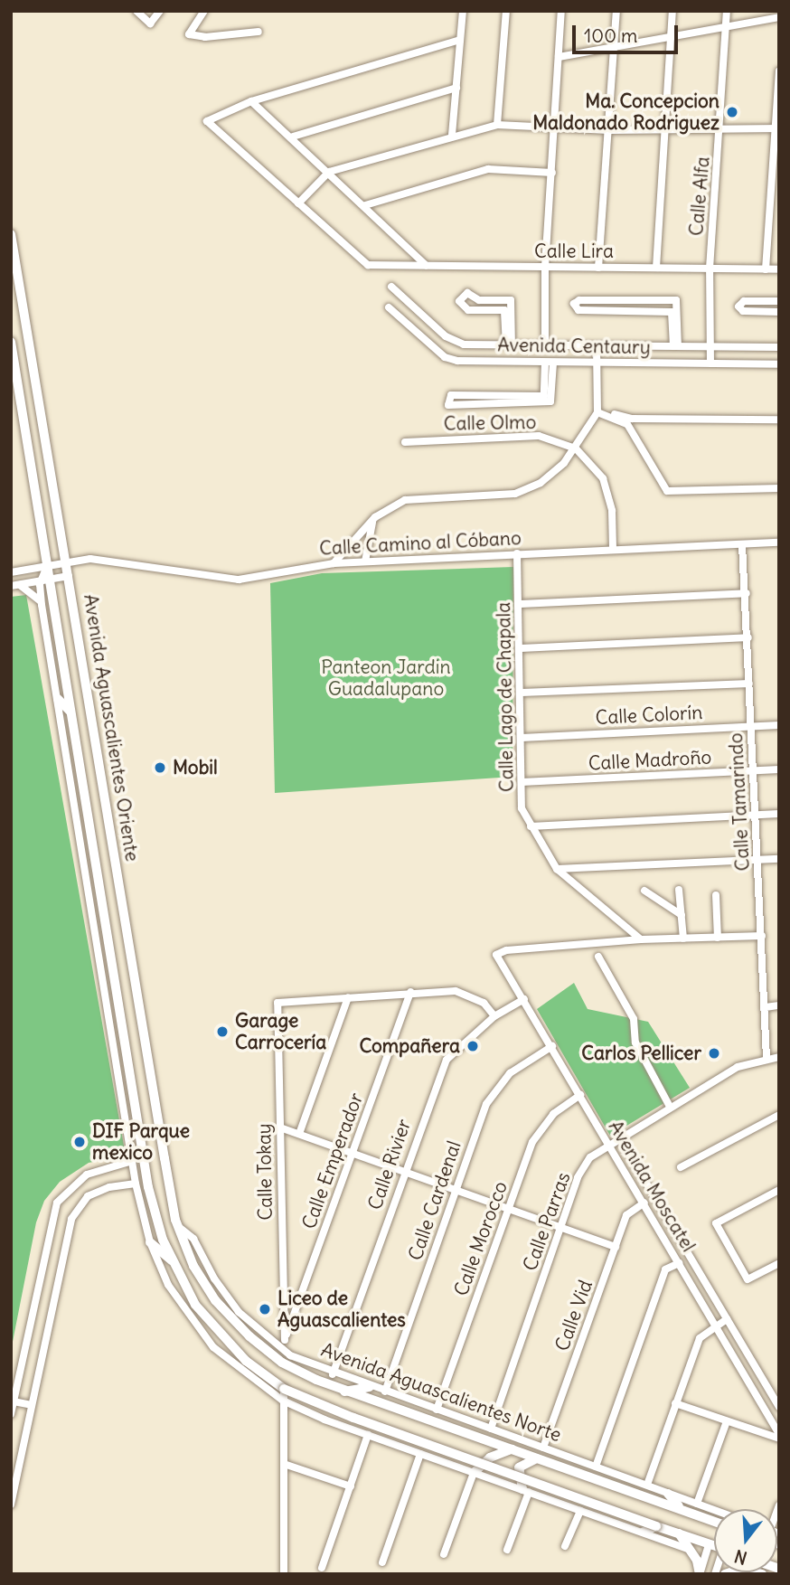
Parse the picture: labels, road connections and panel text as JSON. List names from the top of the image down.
{
  "streets": {
    "main road": ["Avenida Aguascalientes Oriente", "Avenida Aguascalientes Norte"],
    "street": [
      "Calle Alfa",
      "Calle Lira",
      "Avenida Centaury",
      "Calle Olmo",
      "Calle Camino al Cóbano",
      "Calle Lago de Chapala",
      "Calle Colorín",
      "Calle Madroño",
      "Calle Tamarindo",
      "Calle Emperador",
      "Calle Rivier",
      "Calle Tokay",
      "Avenida Moscatel",
      "Calle Cardenal",
      "Calle Parras",
      "Calle Morocco",
      "Calle Vid"
    ]
  },
  "crossings": [
    ["Calle Alfa", "Calle Lira"],
    ["Calle Alfa", "Avenida Centaury"],
    ["Calle Olmo", "Calle Camino al Cóbano"],
    ["Calle Camino al Cóbano", "Calle Lago de Chapala"],
    ["Calle Camino al Cóbano", "Avenida Aguascalientes Oriente"],
    ["Calle Camino al Cóbano", "Calle Tamarindo"],
    ["Calle Lago de Chapala", "Calle Colorín"],
    ["Calle Lago de Chapala", "Calle Madroño"],
    ["Calle Lago de Chapala", "Avenida Moscatel"],
    ["Calle Colorín", "Calle Tamarindo"],
    ["Avenida Aguascalientes Oriente", "Avenida Aguascalientes Norte"],
    ["Calle Madroño", "Calle Tamarindo"],
    ["Calle Tamarindo", "Calle Parras"],
    ["Calle Emperador", "Calle Tokay"],
    ["Calle Emperador", "Avenida Aguascalientes Norte"],
    ["Calle Rivier", "Avenida Moscatel"],
    ["Calle Rivier", "Avenida Aguascalientes Norte"],
    ["Avenida Moscatel", "Calle Cardenal"],
    ["Avenida Moscatel", "Calle Parras"],
    ["Avenida Moscatel", "Calle Morocco"],
    ["Avenida Moscatel", "Calle Vid"],
    ["Calle Cardenal", "Avenida Aguascalientes Norte"],
    ["Calle Parras", "Avenida Aguascalientes Norte"],
    ["Calle Morocco", "Avenida Aguascalientes Norte"],
    ["Calle Vid", "Avenida Aguascalientes Norte"]
  ],
  "parks": ["Panteon Jardin Guadalupano"],
  "places": [
    "Ma. Concepcion Maldonado Rodriguez",
    "Mobil",
    "Garage Carrocería",
    "Compañera",
    "Carlos Pellicer",
    "DIF Parque mexico",
    "Liceo de Aguascalientes"
  ],
  "scale_bar": "100 m",
  "north": "bottom"
}
